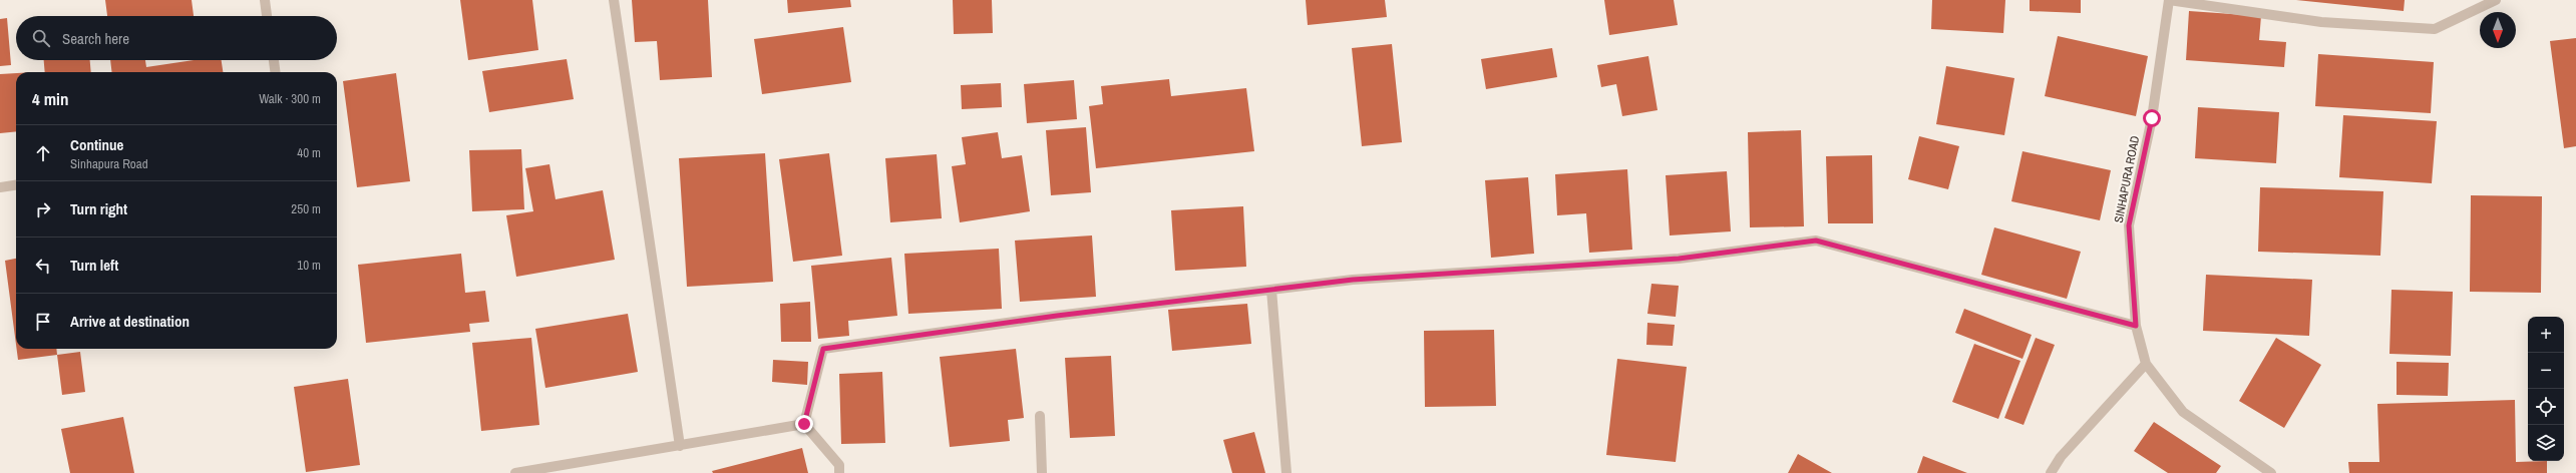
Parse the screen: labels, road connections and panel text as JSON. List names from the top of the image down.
{
  "streets": {
    "street": ["SINHAPURA ROAD"]
  },
  "north": "bottom",
  "page": {
    "search": "Search here",
    "heading": ["4 min", "Walk · 300 m"],
    "list": [
      ["Continue", "Sinhapura Road", "40 m"],
      ["Turn right", "250 m"],
      ["Turn left", "10 m"],
      "Arrive at destination"
    ],
    "map_buttons": ["+", "−"]
  }
}
